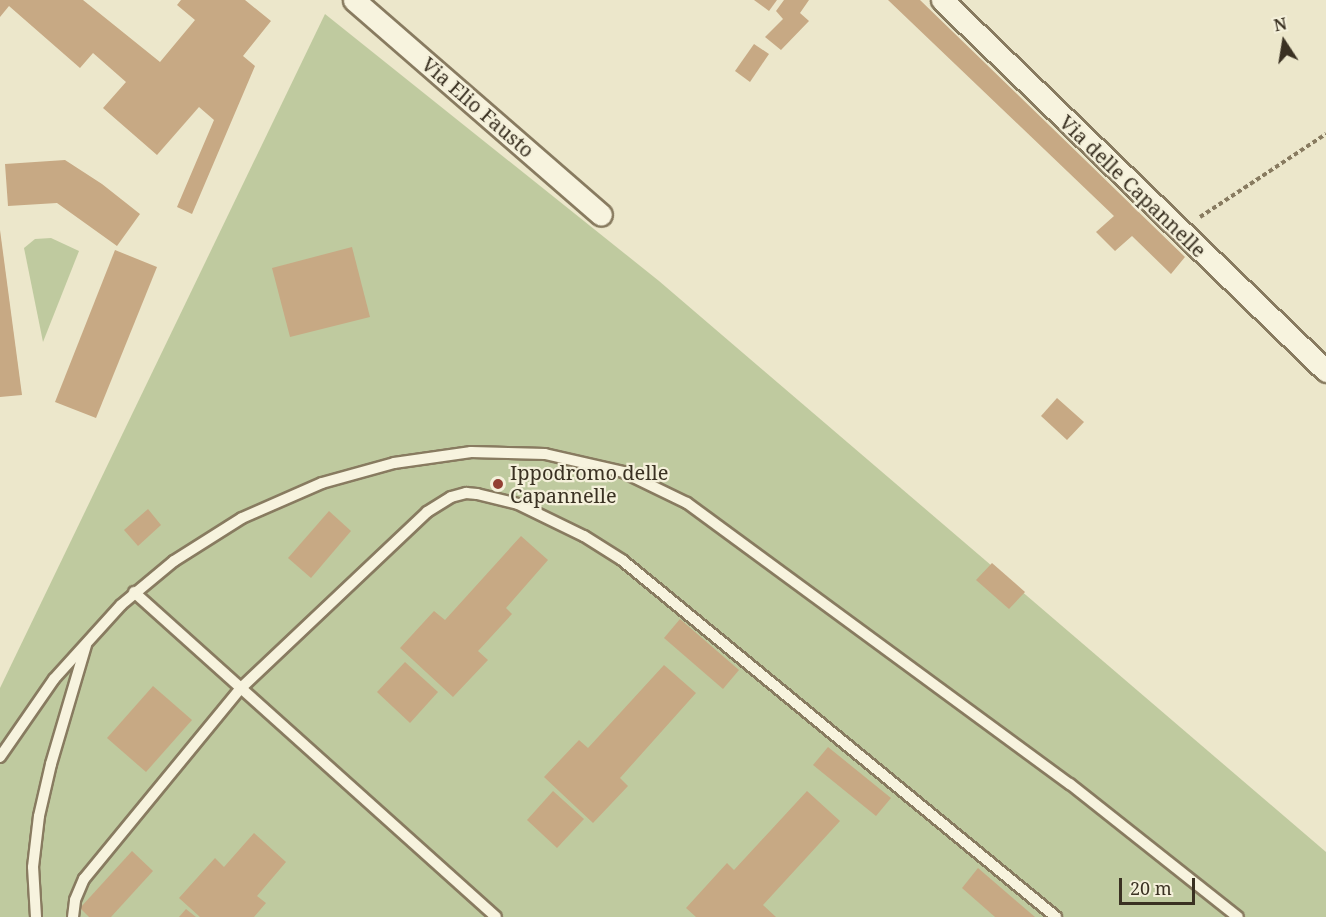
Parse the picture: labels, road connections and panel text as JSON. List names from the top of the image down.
{
  "streets": {
    "street": ["Via Elio Fausto", "Via delle Capannelle"]
  },
  "places": ["Ippodromo delle Capannelle"],
  "scale_bar": "20 m",
  "north": "top"
}
